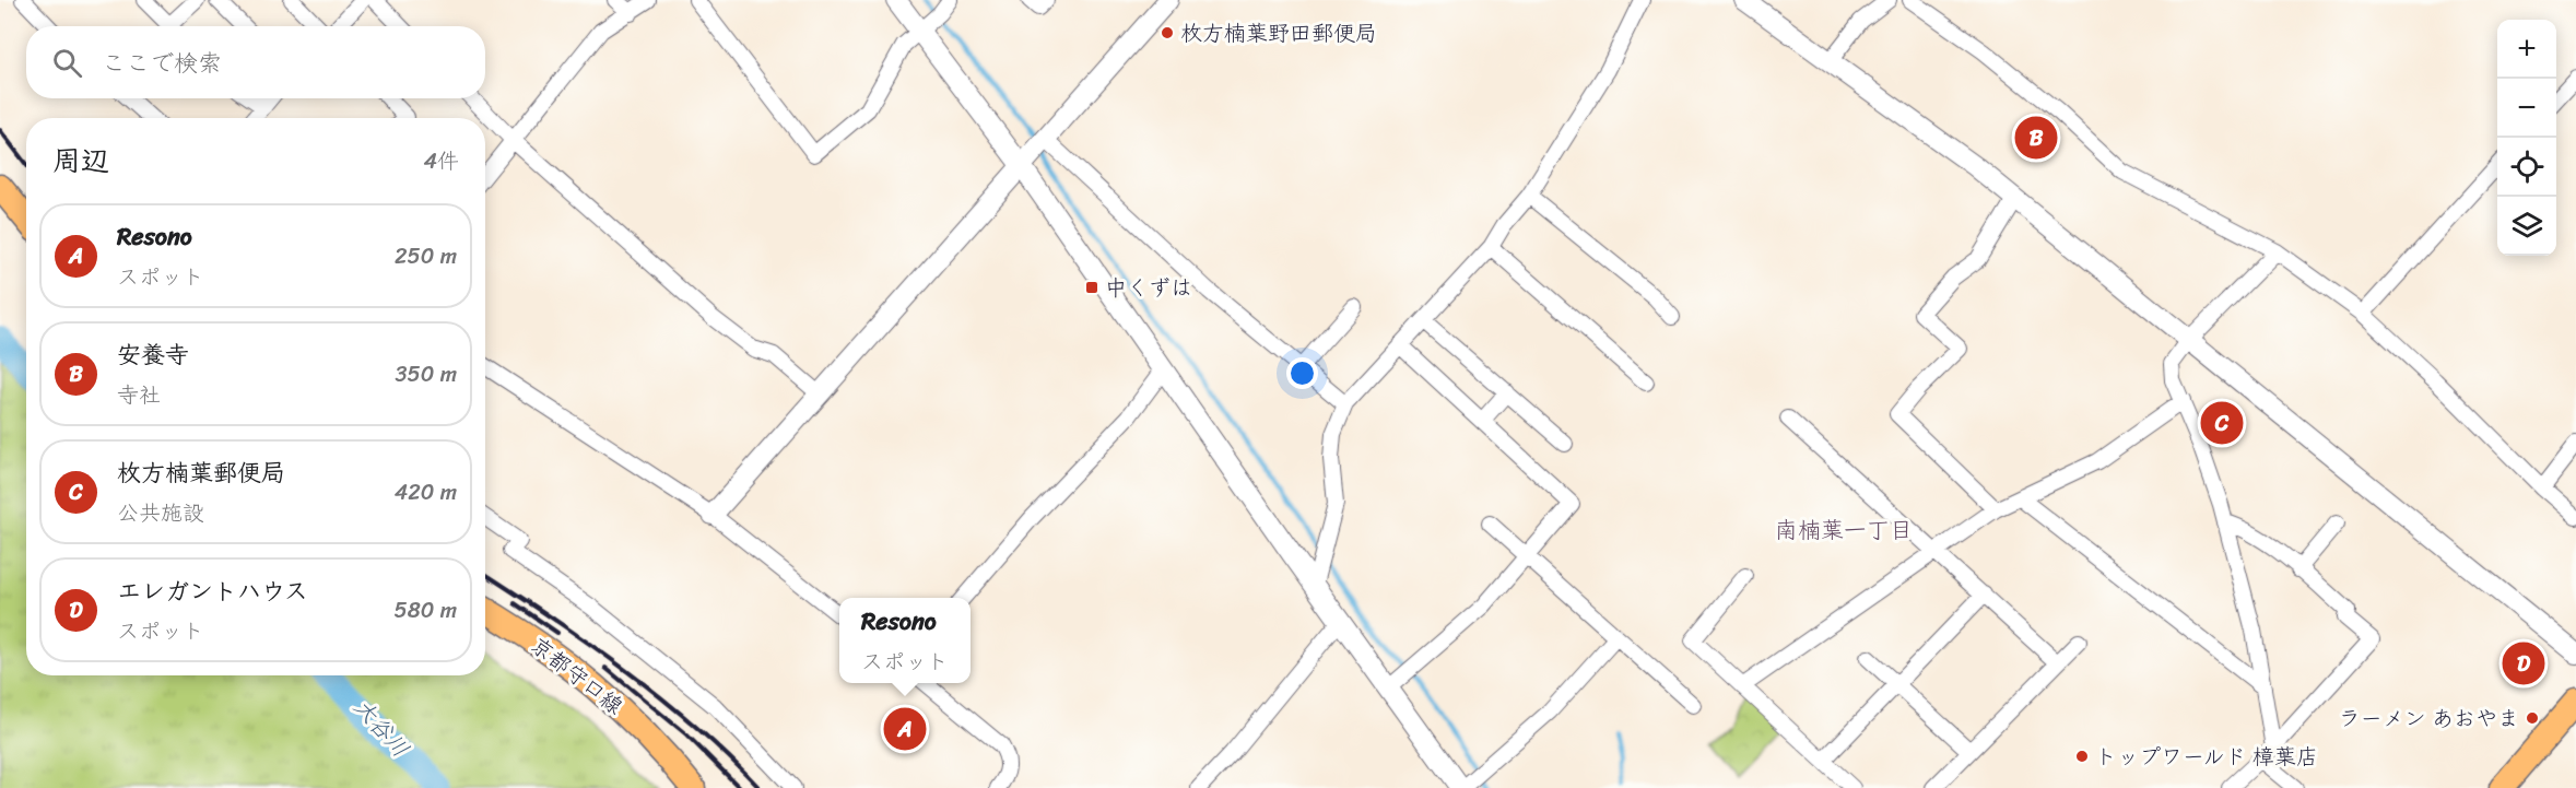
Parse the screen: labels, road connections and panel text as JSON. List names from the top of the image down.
{
  "streets": {
    "main road": ["京都守口線"]
  },
  "districts": ["南楠葉一丁目"],
  "water": ["大谷川"],
  "places": {
    "other": ["枚方楠葉野田郵便局", "ラーメン あおやま", "トップワールド 樟葉店"],
    "transit": ["中くずは"]
  },
  "page": {
    "map_buttons": ["+", "−"],
    "search": "ここで検索",
    "pins": [
      "B",
      "C",
      "D",
      "A"
    ],
    "heading": ["周辺", "4件"],
    "list": [
      {
        "mark": "A",
        "name": "Resono",
        "note": "スポット",
        "value": "250 m"
      },
      {
        "mark": "B",
        "name": "安養寺",
        "note": "寺社",
        "value": "350 m"
      },
      {
        "mark": "C",
        "name": "枚方楠葉郵便局",
        "note": "公共施設",
        "value": "420 m"
      },
      {
        "mark": "D",
        "name": "エレガントハウス",
        "note": "スポット",
        "value": "580 m"
      }
    ],
    "popup": ["Resono", "スポット"]
  }
}
